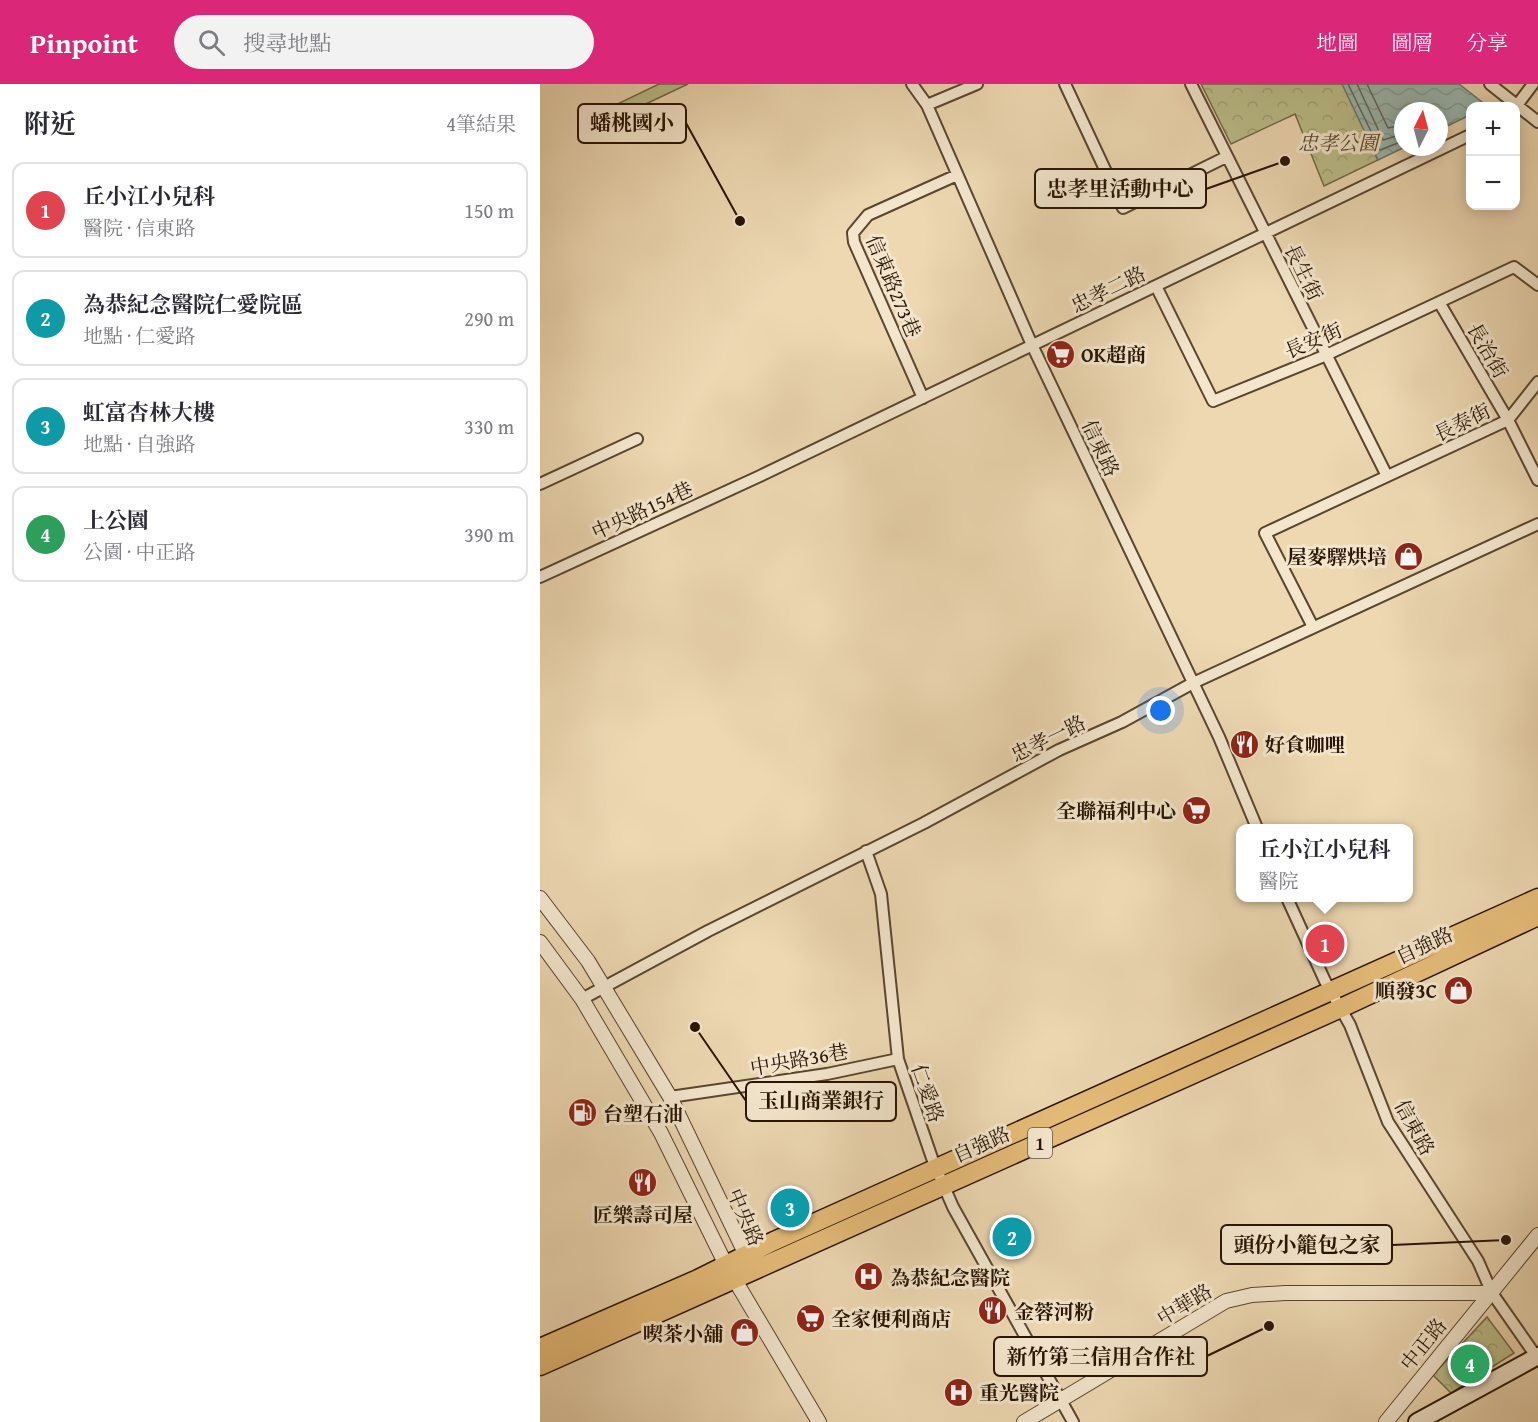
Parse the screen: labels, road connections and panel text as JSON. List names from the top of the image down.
{
  "streets": {
    "main road": ["自強路", "1"],
    "street": [
      "長生街",
      "信東路273巷",
      "忠孝二路",
      "長安街",
      "長治街",
      "長泰街",
      "信東路",
      "中央路154巷",
      "忠孝一路",
      "中央路36巷",
      "仁愛路",
      "中央路",
      "中華路",
      "中正路"
    ]
  },
  "crossings": [
    ["長生街", "忠孝二路"],
    ["長生街", "長安街"],
    ["長生街", "長泰街"],
    ["信東路273巷", "忠孝二路"],
    ["信東路273巷", "信東路"],
    ["忠孝二路", "長安街"],
    ["忠孝二路", "信東路"],
    ["忠孝二路", "中央路154巷"],
    ["長安街", "長治街"],
    ["長治街", "長泰街"],
    ["長泰街", "忠孝一路"],
    ["信東路", "忠孝一路"],
    ["信東路", "自強路"],
    ["信東路", "中華路"],
    ["信東路", "中正路"],
    ["忠孝一路", "仁愛路"],
    ["忠孝一路", "中央路"],
    ["自強路", "仁愛路"],
    ["自強路", "中央路"],
    ["中央路36巷", "仁愛路"],
    ["中央路36巷", "中央路"],
    ["仁愛路", "中華路"],
    ["中華路", "中正路"]
  ],
  "parks": ["忠孝公園"],
  "places": {
    "other": [
      "忠孝里活動中心",
      "蟠桃國小",
      "玉山商業銀行",
      "頭份小籠包之家",
      "新竹第三信用合作社"
    ],
    "supermarket": ["OK超商", "全聯福利中心", "全家便利商店"],
    "shop": ["屋麥驛烘培", "順發3C", "喫茶小舖"],
    "restaurant": ["好食咖哩", "匠樂壽司屋", "金蓉河粉"],
    "fuel station": ["台塑石油"],
    "hospital": ["為恭紀念醫院", "重光醫院"]
  },
  "north": "top",
  "page": {
    "header": "Pinpoint",
    "search": "搜尋地點",
    "nav": ["地圖", "圖層", "分享"],
    "heading": ["附近", "4筆結果"],
    "map_buttons": ["+", "−"],
    "list": [
      {
        "mark": "1",
        "name": "丘小江小兒科",
        "note": "醫院 · 信東路",
        "value": "150 m"
      },
      {
        "mark": "2",
        "name": "為恭紀念醫院仁愛院區",
        "note": "地點 · 仁愛路",
        "value": "290 m"
      },
      {
        "mark": "3",
        "name": "虹富杏林大樓",
        "note": "地點 · 自強路",
        "value": "330 m"
      },
      {
        "mark": "4",
        "name": "上公園",
        "note": "公園 · 中正路",
        "value": "390 m"
      }
    ],
    "popup": ["丘小江小兒科", "醫院"],
    "pins": [
      "1",
      "3",
      "2",
      "4"
    ]
  }
}
